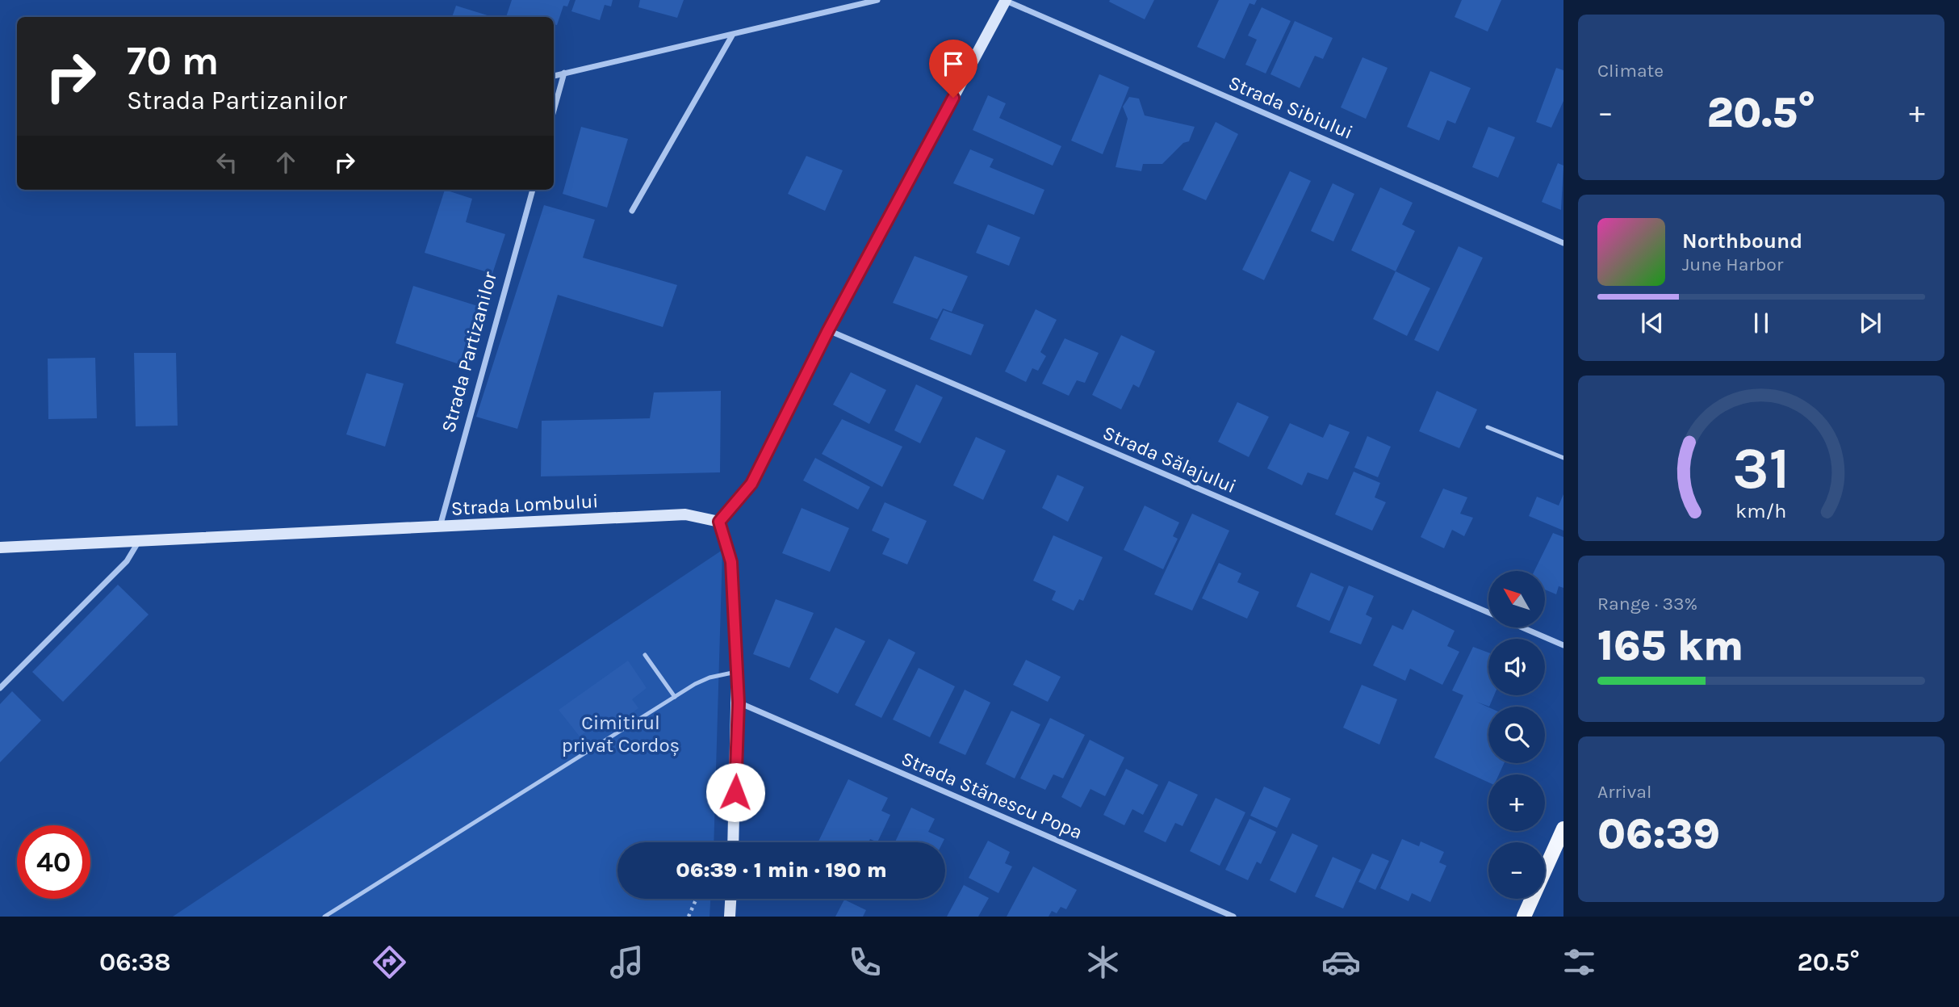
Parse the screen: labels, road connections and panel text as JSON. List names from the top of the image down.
{
  "streets": {
    "street": [
      "Strada Sibiului",
      "Strada Partizanilor",
      "Strada Sălajului",
      "Strada Lombului",
      "Strada Stănescu Popa"
    ]
  },
  "crossings": [
    ["Strada Partizanilor", "Strada Lombului"]
  ],
  "parks": ["Cimitirul privat Cordoș"],
  "north": "top left",
  "page": {
    "tile": [
      "Climate",
      ["Range · 33%", "165 km"],
      ["Arrival", "06:39"]
    ],
    "turn": ["70 m", "Strada Partizanilor"],
    "heat": ["−", "20.5°", "+"],
    "song": ["Northbound", "June Harbor"],
    "map_buttons": ["+", "−"],
    "limit": "40",
    "trip": "06:39 · 1 min · 190 m",
    "tabs": ["06:38", "20.5°"],
    "gauge": ["31", "km/h"]
  }
}
